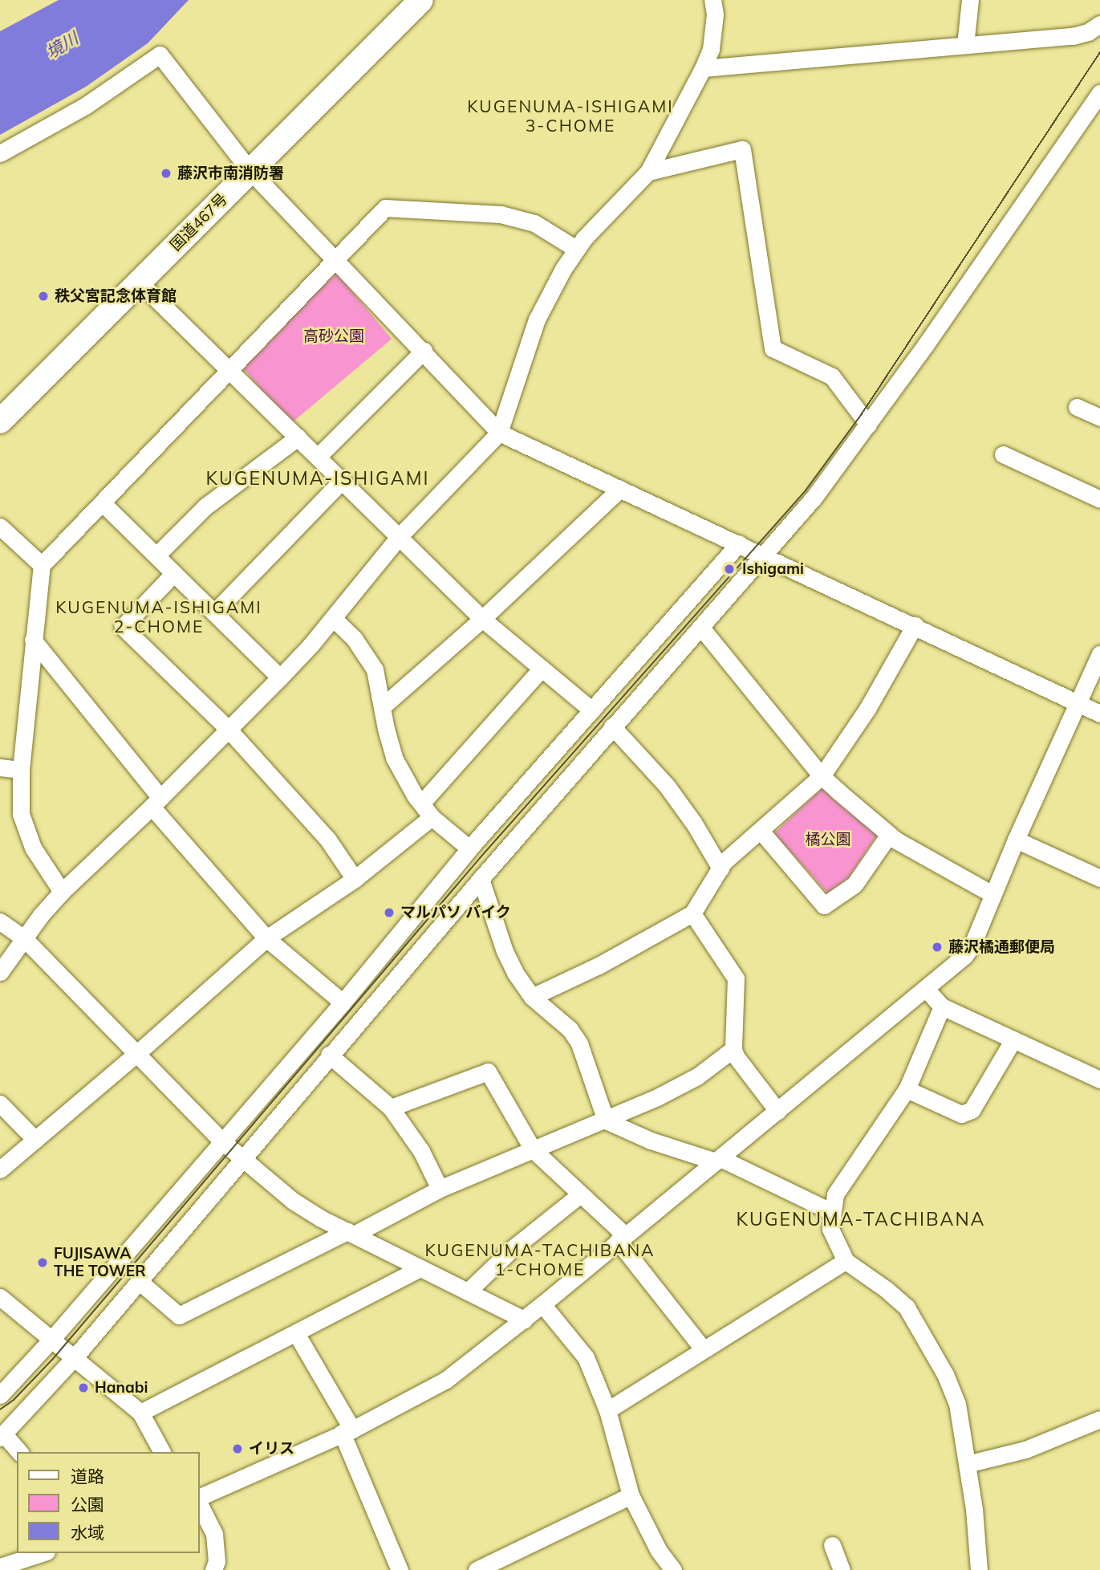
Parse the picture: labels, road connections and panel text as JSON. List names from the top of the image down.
{
  "streets": {
    "highway": ["国道467号"]
  },
  "districts": [
    "KUGENUMA-ISHIGAMI 3-CHOME",
    "KUGENUMA-ISHIGAMI",
    "KUGENUMA-ISHIGAMI 2-CHOME",
    "KUGENUMA-TACHIBANA",
    "KUGENUMA-TACHIBANA 1-CHOME"
  ],
  "water": ["境川"],
  "parks": ["高砂公園", "橘公園"],
  "places": [
    "藤沢市南消防署",
    "秩父宮記念体育館",
    "Ishigami",
    "マルパソ バイク",
    "藤沢橘通郵便局",
    "FUJISAWA THE TOWER",
    "Hanabi",
    "イリス"
  ],
  "legend": ["道路", "公園", "水域"]
}
